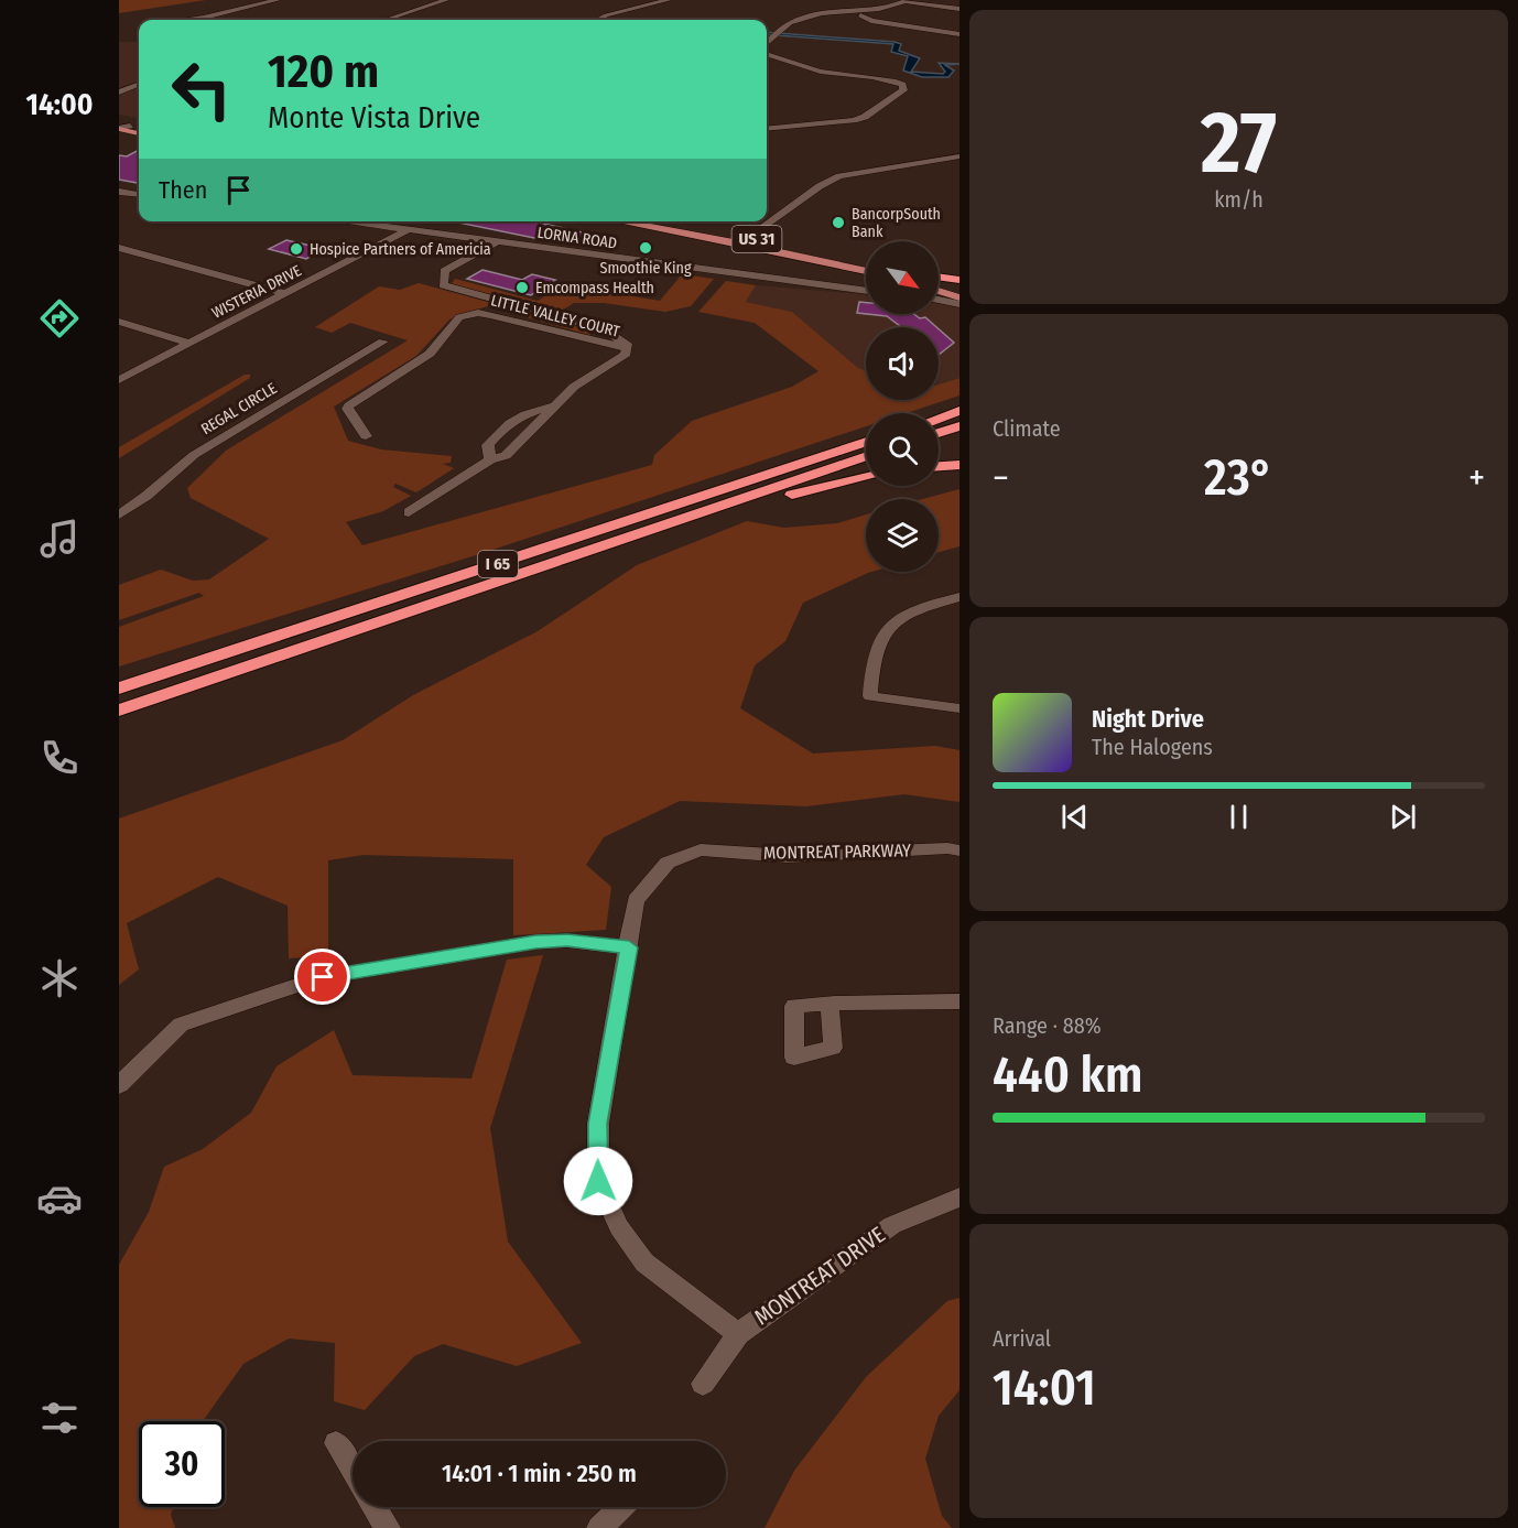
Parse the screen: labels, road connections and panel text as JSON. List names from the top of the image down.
{
  "streets": {
    "highway": ["I 65"],
    "main road": ["US 31"],
    "street": [
      "LORNA ROAD",
      "WISTERIA DRIVE",
      "LITTLE VALLEY COURT",
      "REGAL CIRCLE",
      "MONTREAT PARKWAY",
      "MONTREAT DRIVE"
    ]
  },
  "crossings": [
    ["LORNA ROAD", "WISTERIA DRIVE"],
    ["MONTREAT PARKWAY", "MONTREAT DRIVE"]
  ],
  "places": [
    "BancorpSouth Bank",
    "Smoothie King",
    "Hospice Partners of Americia",
    "Emcompass Health"
  ],
  "north": "bottom right",
  "page": {
    "tabs": "14:00",
    "tile": [
      ["27", "km/h"],
      "Climate",
      ["Range · 88%", "440 km"],
      ["Arrival", "14:01"]
    ],
    "turn": ["120 m", "Monte Vista Drive"],
    "then": "Then",
    "heat": ["−", "23°", "+"],
    "song": ["Night Drive", "The Halogens"],
    "limit": "30",
    "trip": "14:01 · 1 min · 250 m"
  }
}
